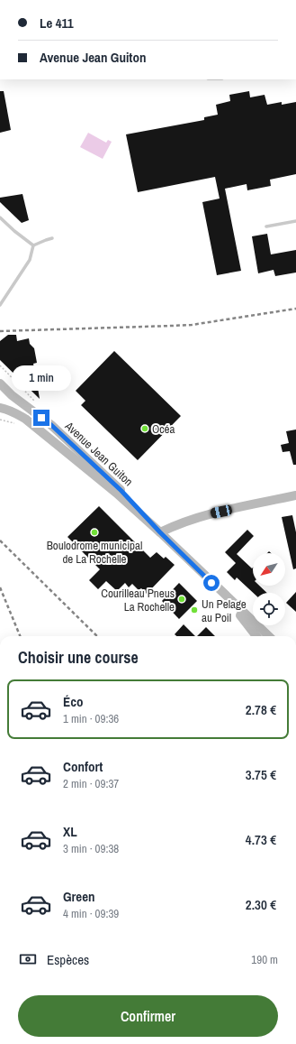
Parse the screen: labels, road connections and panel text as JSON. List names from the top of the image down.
{
  "streets": {
    "street": ["Avenue Jean Guiton"]
  },
  "places": [
    "Océa",
    "Boulodrome municipal de La Rochelle",
    "Courilleau Pneus La Rochelle",
    "Un Pelage au Poil"
  ],
  "north": "bottom left",
  "page": {
    "banner": ["Le 411", "Avenue Jean Guiton"],
    "bubble": "1 min",
    "heading": "Choisir une course",
    "list": [
      {
        "name": "Éco",
        "note": "1 min · 09:36",
        "value": "2.78 €"
      },
      {
        "name": "Confort",
        "note": "2 min · 09:37",
        "value": "3.75 €"
      },
      {
        "name": "XL",
        "note": "3 min · 09:38",
        "value": "4.73 €"
      },
      {
        "name": "Green",
        "note": "4 min · 09:39",
        "value": "2.30 €"
      }
    ],
    "pay": ["Espèces", "190 m"],
    "buttons": "Confirmer"
  }
}
